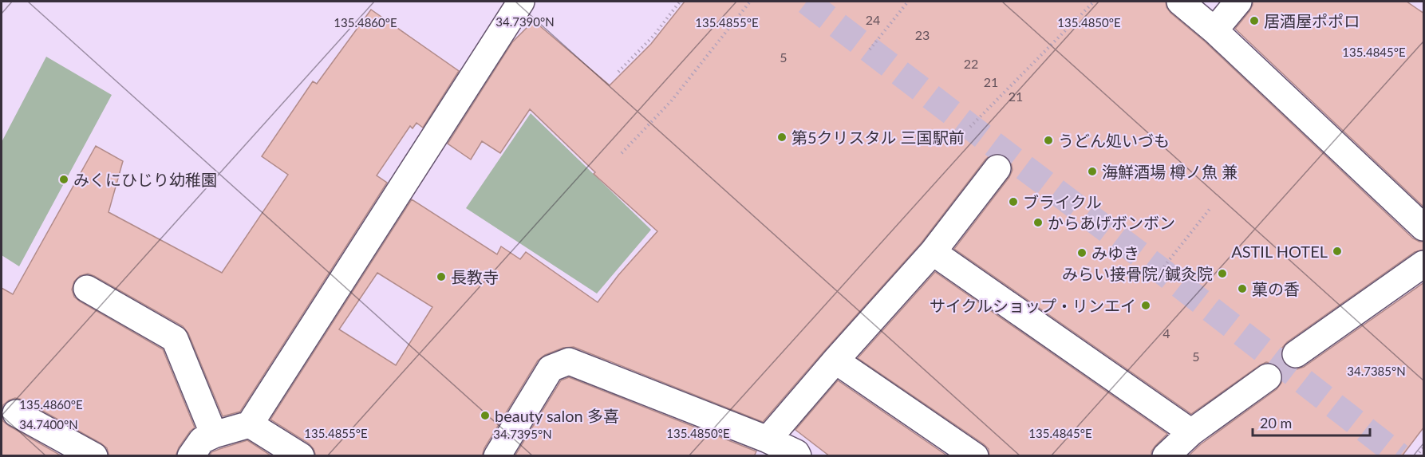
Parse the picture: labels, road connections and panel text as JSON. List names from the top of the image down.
{
  "places": [
    "居酒屋ポポロ",
    "第5クリスタル 三国駅前",
    "うどん処いづも",
    "海鮮酒場 樽ノ魚 兼",
    "みくにひじり幼稚園",
    "ブライクル",
    "からあげボンボン",
    "ASTIL HOTEL",
    "みゆき",
    "みらい接骨院/鍼灸院",
    "長教寺",
    "菓の香",
    "サイクルショップ・リンエイ",
    "beauty salon 多喜"
  ],
  "house_numbers": [
    "24",
    "23",
    "5",
    "22",
    "21",
    "21",
    "4",
    "5"
  ],
  "scale_bar": "20 m",
  "coordinates": [
    "34.7390°N",
    "135.4855°E",
    "135.4850°E",
    "135.4860°E",
    "135.4845°E",
    "34.7385°N",
    "34.7400°N",
    "34.7395°N"
  ]
}
